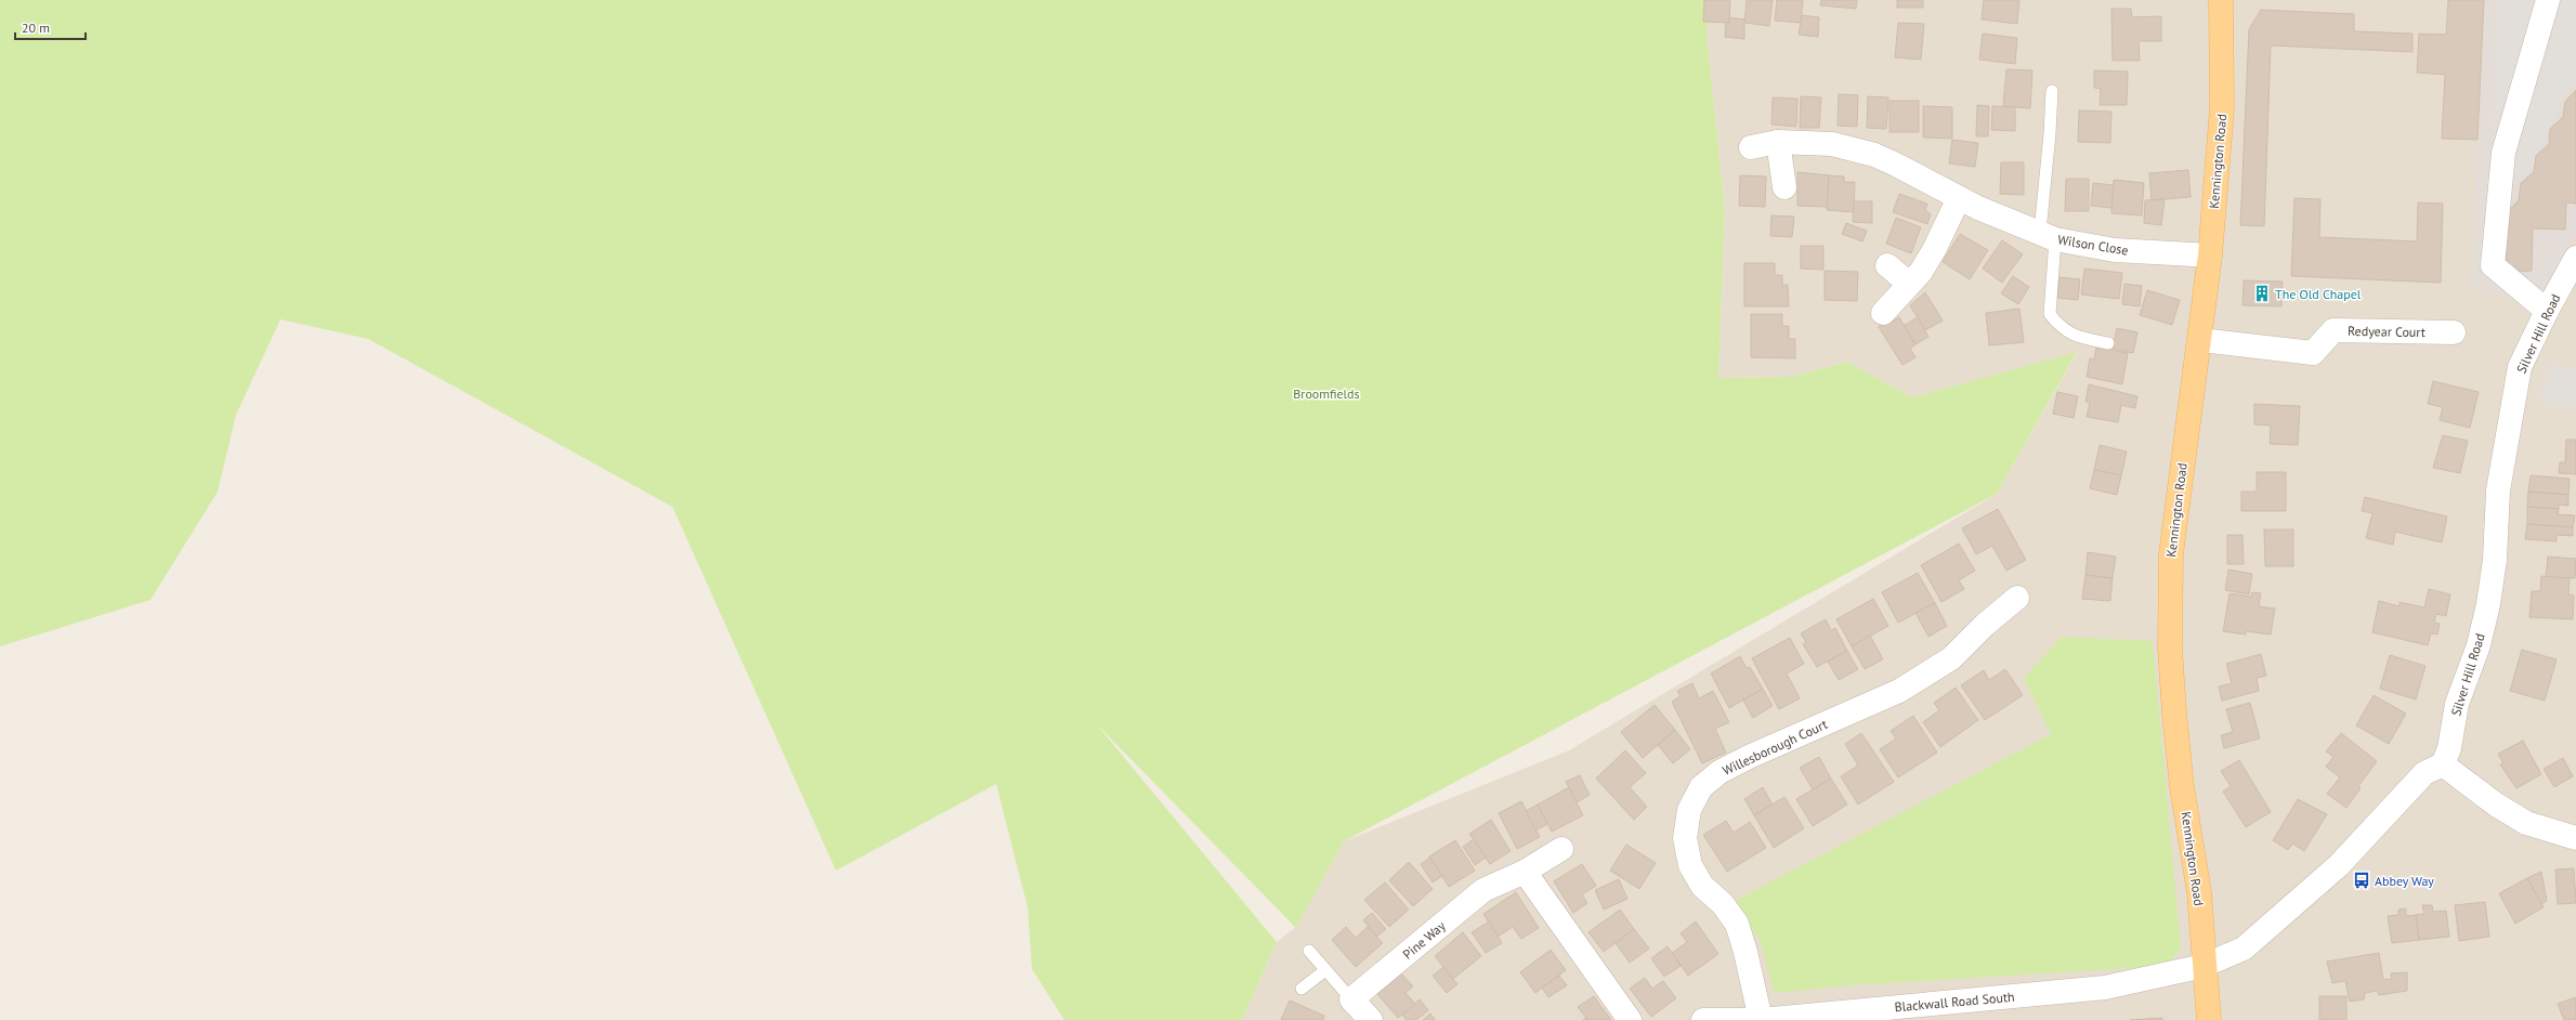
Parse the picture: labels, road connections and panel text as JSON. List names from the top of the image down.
{
  "streets": {
    "main road": ["Kennington Road"],
    "street": [
      "Wilson Close",
      "Redyear Court",
      "Silver Hill Road",
      "Willesborough Court",
      "Pine Way",
      "Blackwall Road South"
    ]
  },
  "crossings": [
    ["Kennington Road", "Wilson Close"],
    ["Kennington Road", "Redyear Court"],
    ["Kennington Road", "Blackwall Road South"],
    ["Willesborough Court", "Blackwall Road South"]
  ],
  "parks": ["Broomfields"],
  "places": {
    "building": ["The Old Chapel"],
    "bus stop": ["Abbey Way"]
  },
  "scale_bar": "20 m"
}
